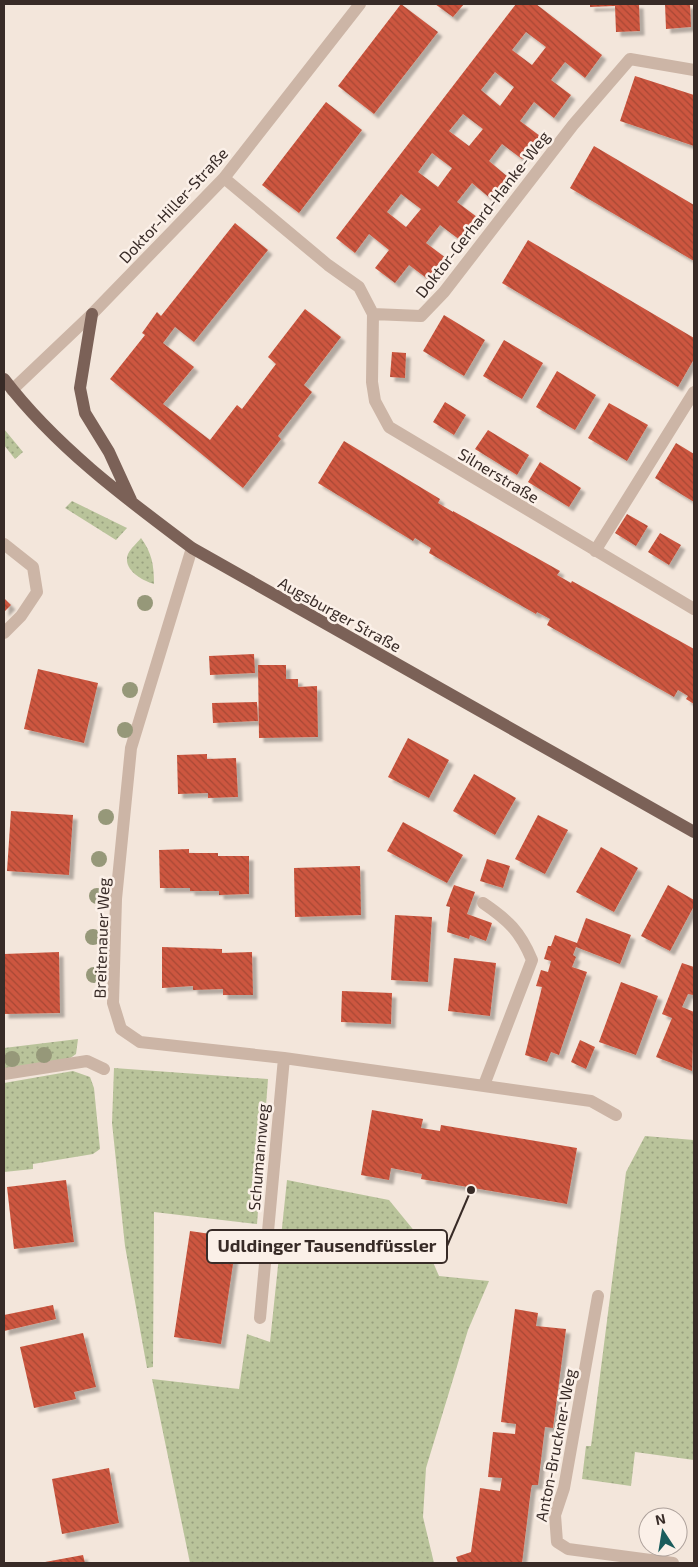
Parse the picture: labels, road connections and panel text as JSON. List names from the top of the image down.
{
  "streets": {
    "main road": ["Augsburger Straße"],
    "street": [
      "Doktor-Hiller-Straße",
      "Doktor-Gerhard-Hanke-Weg",
      "Silnerstraße",
      "Breitenauer Weg",
      "Schumannweg",
      "Anton-Bruckner-Weg"
    ]
  },
  "crossings": [
    ["Doktor-Hiller-Straße", "Augsburger Straße"],
    ["Doktor-Gerhard-Hanke-Weg", "Silnerstraße"],
    ["Augsburger Straße", "Breitenauer Weg"],
    ["Breitenauer Weg", "Schumannweg"]
  ],
  "places": ["Udldinger Tausendfüssler"],
  "north": "top"
}
